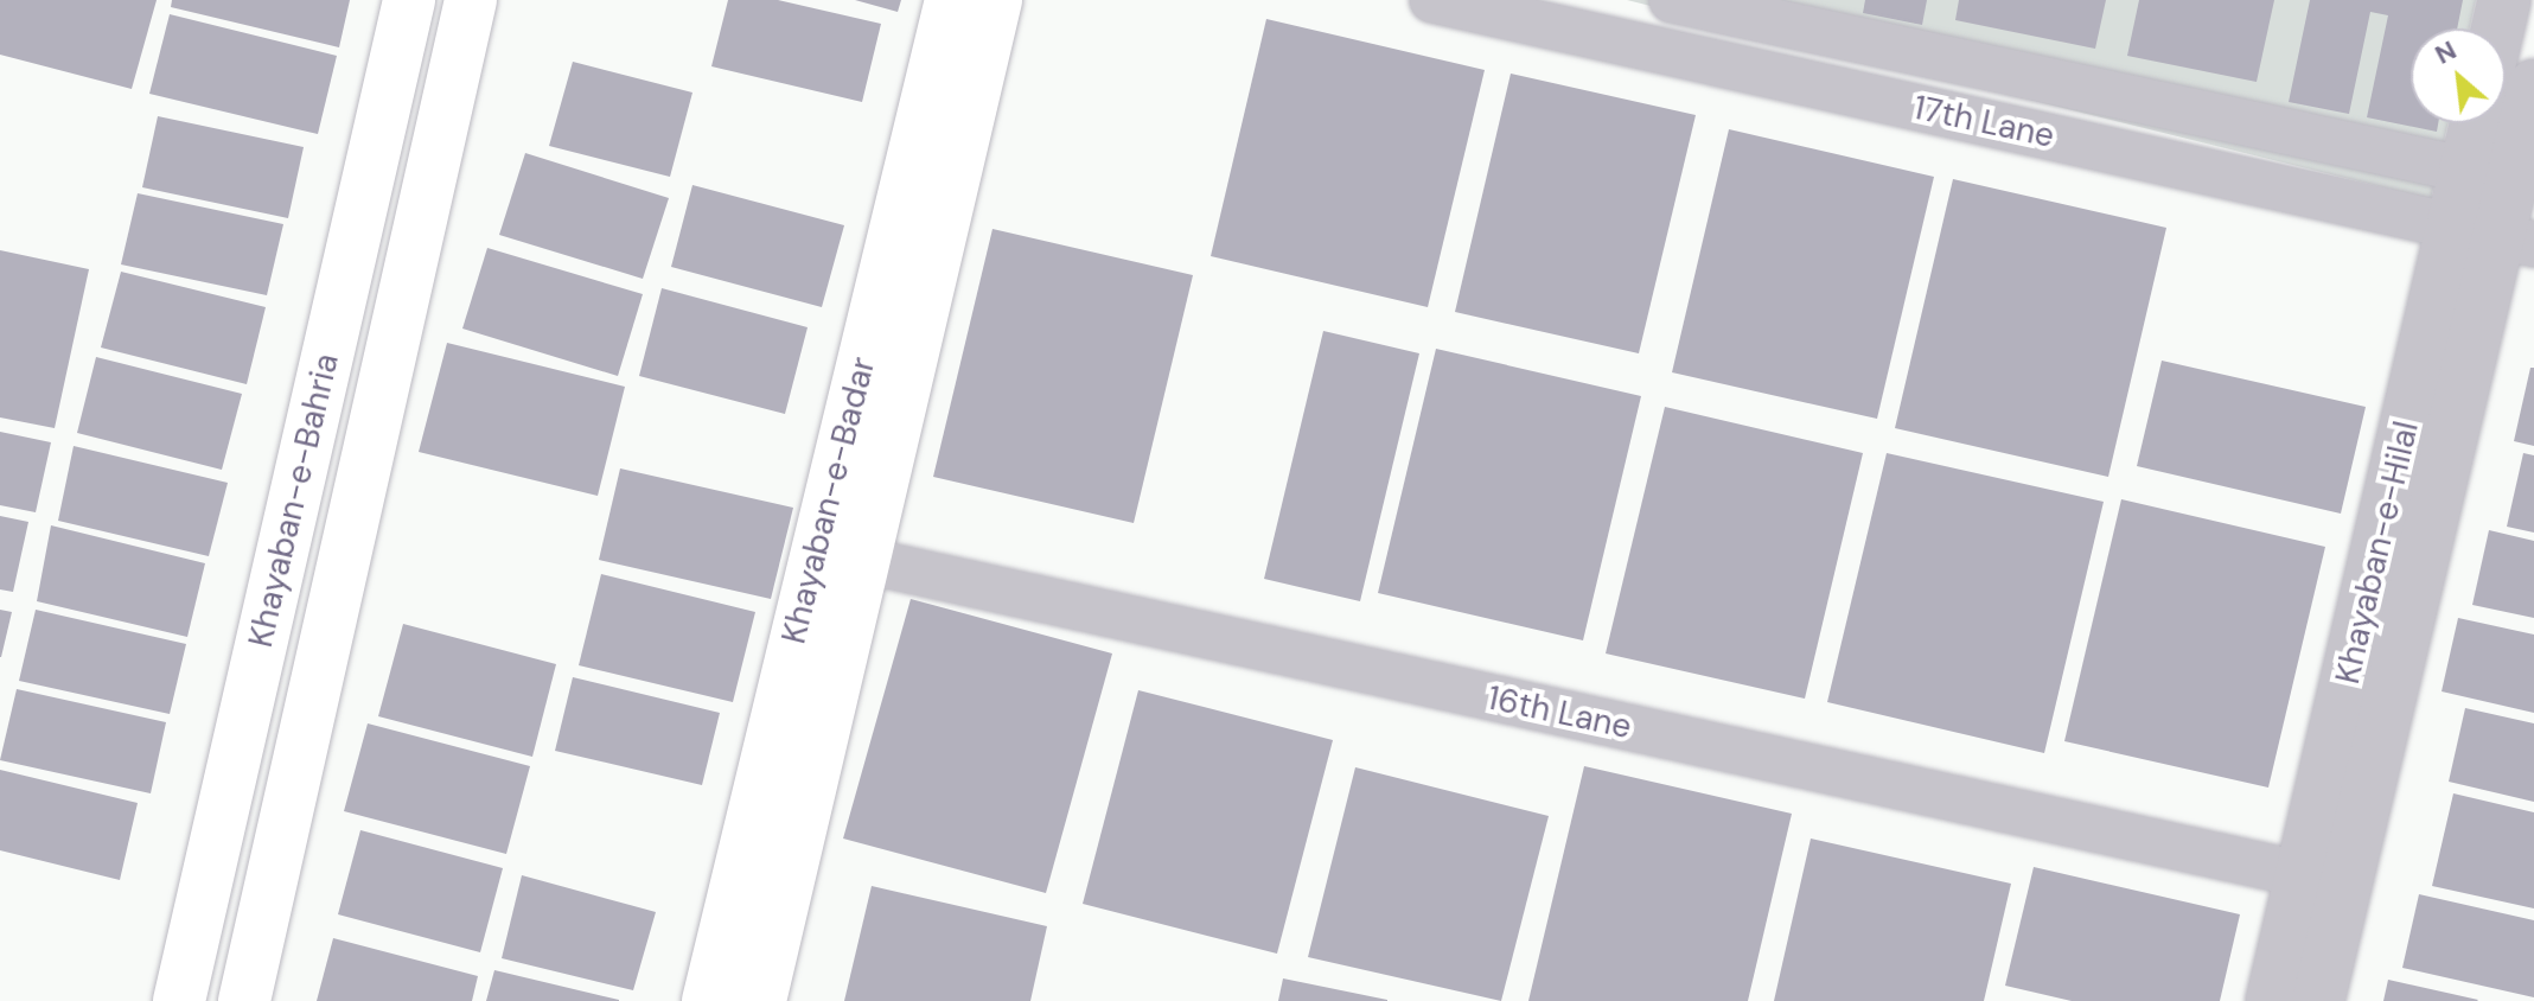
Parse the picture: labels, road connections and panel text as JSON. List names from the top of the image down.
{
  "streets": {
    "main road": ["Khayaban-e-Bahria", "Khayaban-e-Badar"],
    "street": ["17th Lane", "Khayaban-e-Hilal", "16th Lane"]
  },
  "crossings": [
    ["17th Lane", "Khayaban-e-Hilal"],
    ["Khayaban-e-Badar", "16th Lane"],
    ["Khayaban-e-Hilal", "16th Lane"]
  ],
  "north": "top left"
}
